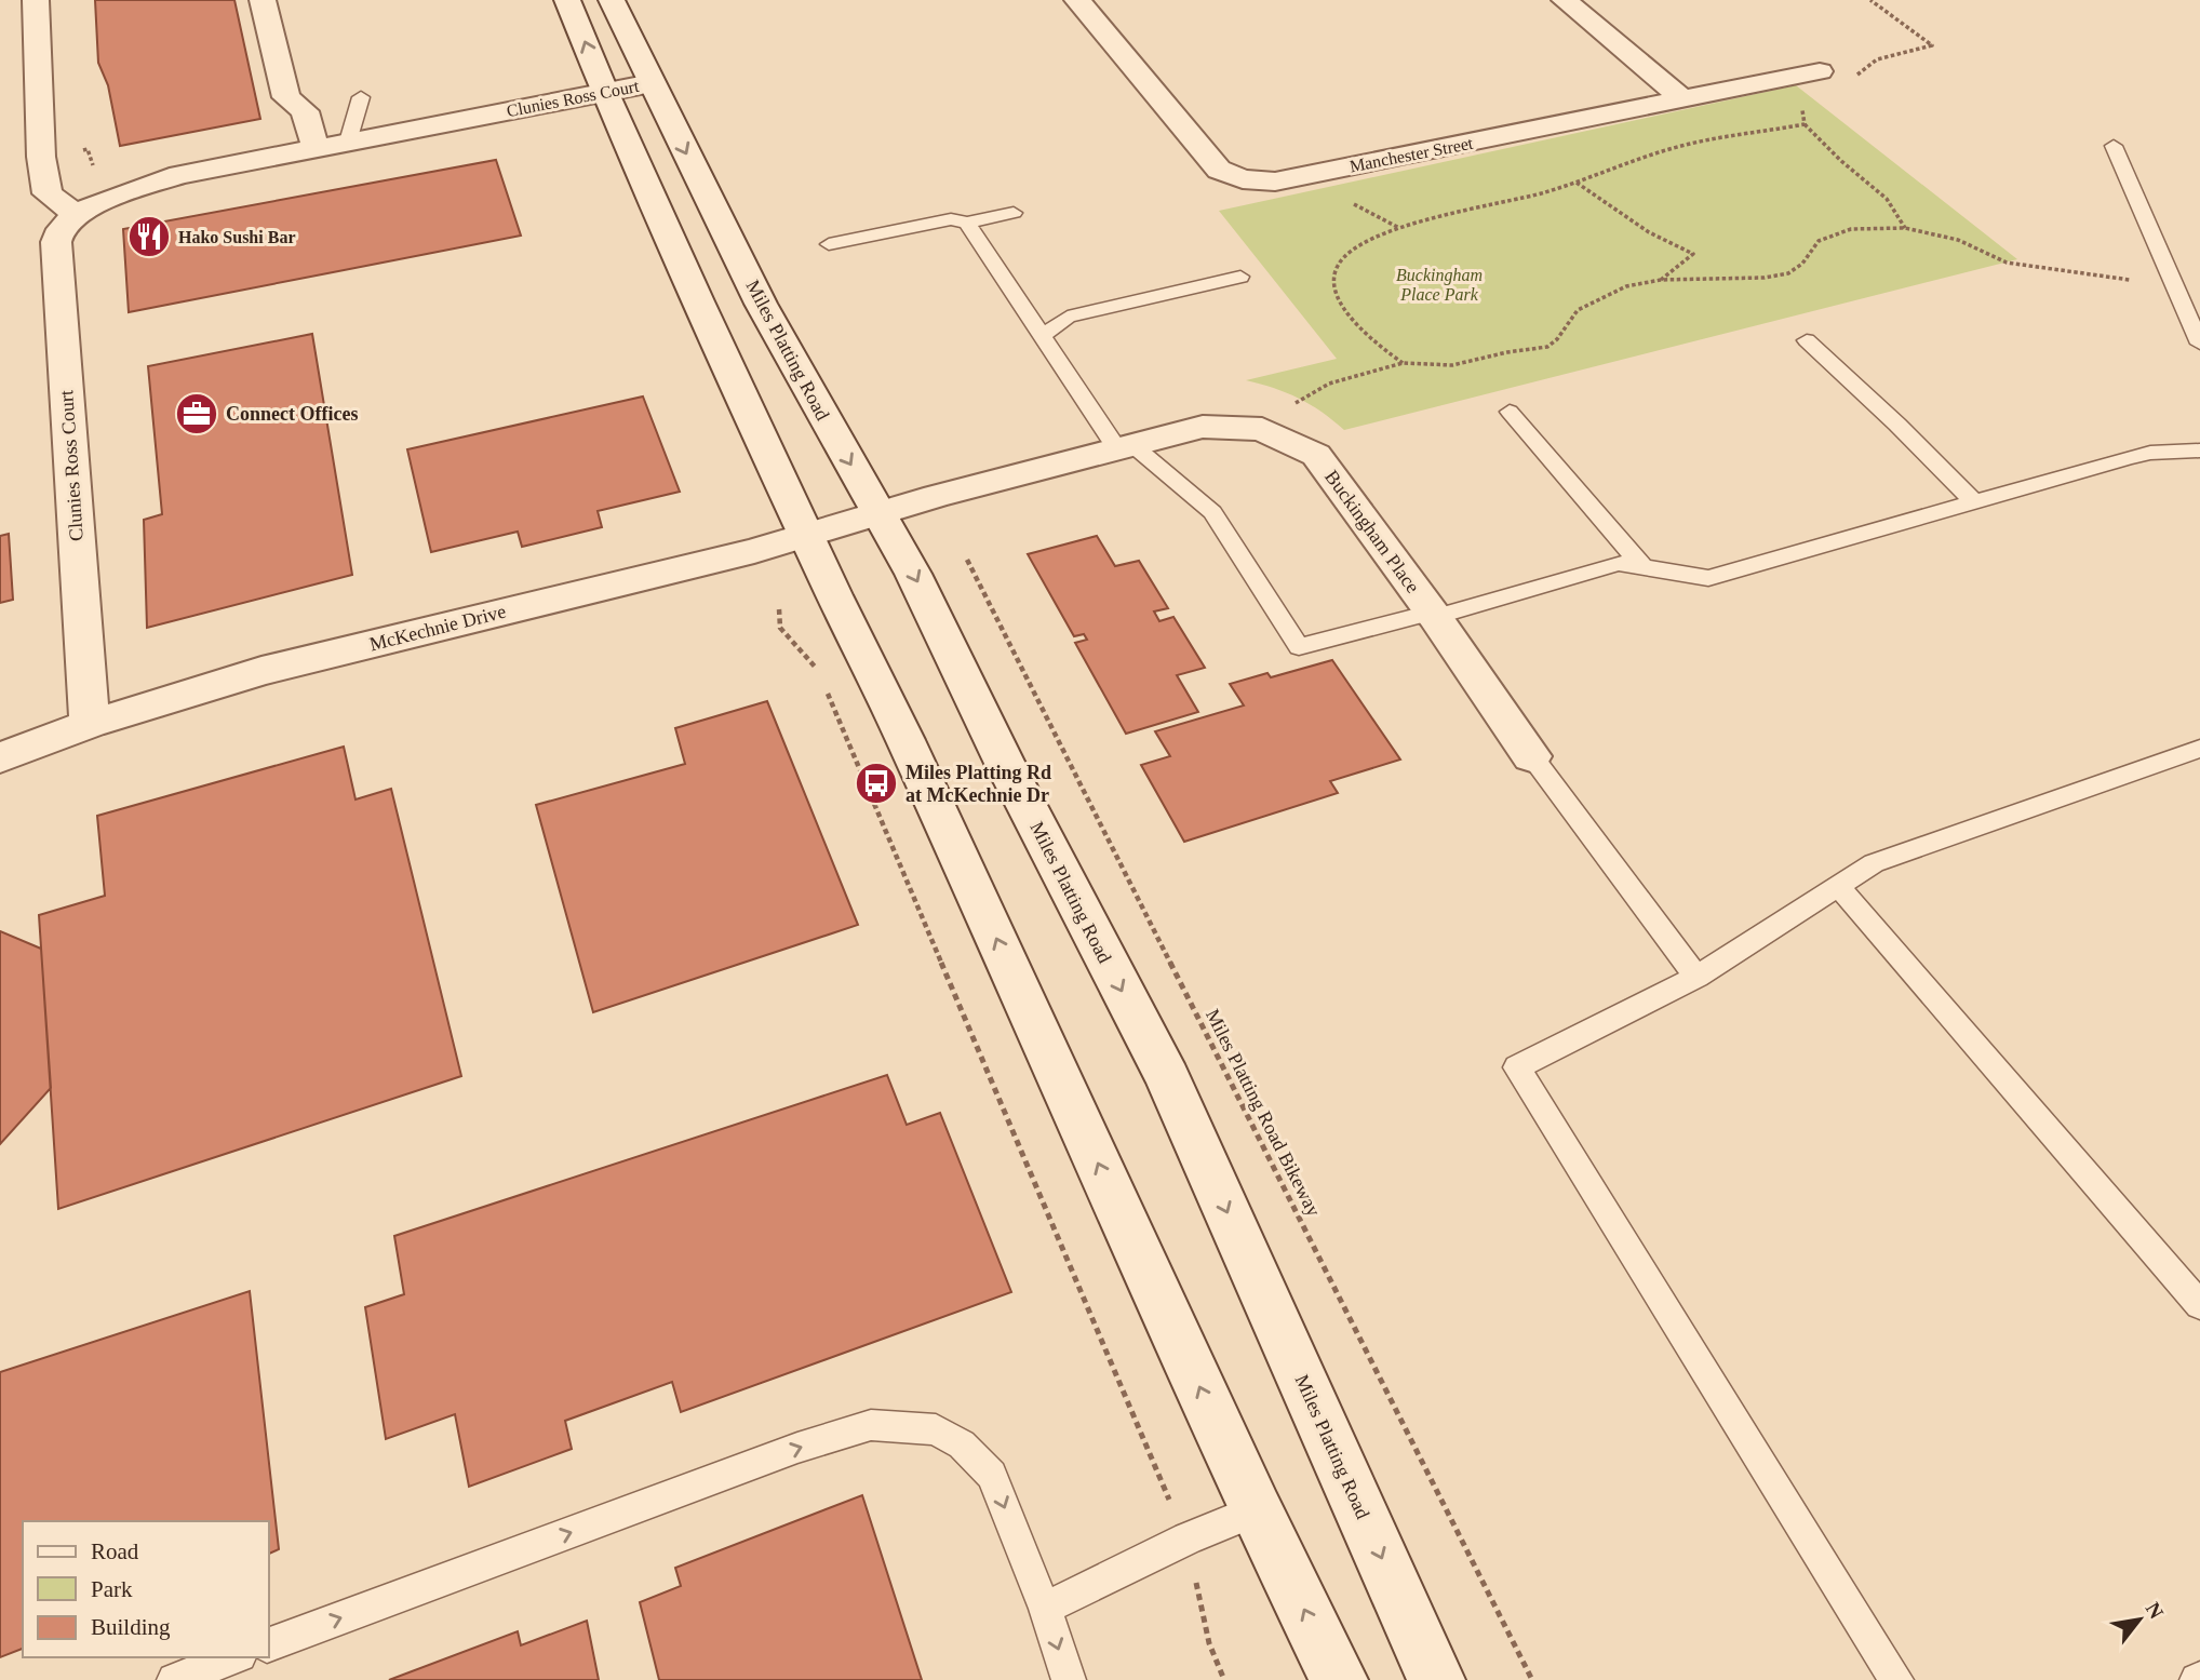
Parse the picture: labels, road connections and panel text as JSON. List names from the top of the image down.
{
  "streets": {
    "street": [
      "Clunies Ross Court",
      "Manchester Street",
      "Miles Platting Road",
      "Buckingham Place",
      "McKechnie Drive"
    ],
    "path": ["Miles Platting Road Bikeway"]
  },
  "crossings": [
    ["Clunies Ross Court", "Miles Platting Road"],
    ["Clunies Ross Court", "McKechnie Drive"],
    ["Miles Platting Road", "Buckingham Place"],
    ["Miles Platting Road", "McKechnie Drive"],
    ["Buckingham Place", "McKechnie Drive"]
  ],
  "parks": ["Buckingham Place Park"],
  "places": {
    "restaurant": ["Hako Sushi Bar"],
    "office": ["Connect Offices"],
    "bus stop": ["Miles Platting Rd at McKechnie Dr"]
  },
  "legend": ["Road", "Park", "Building"],
  "north": "top right"
}
